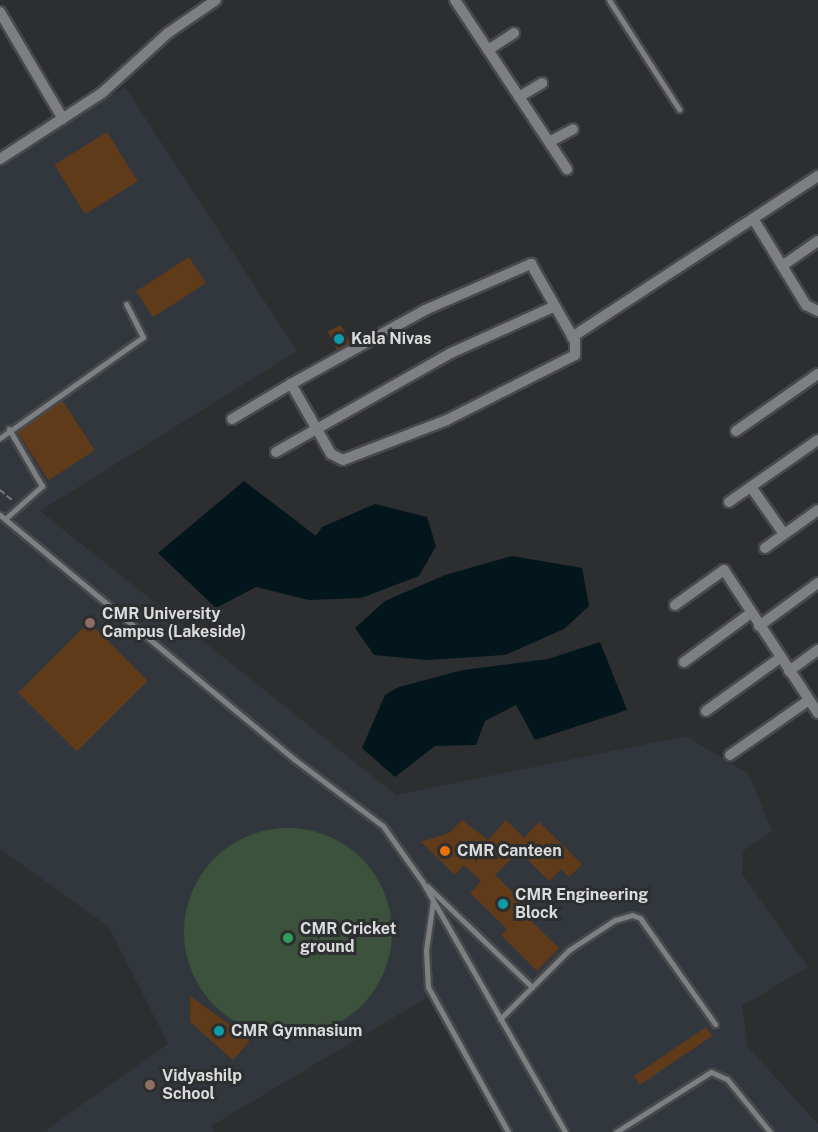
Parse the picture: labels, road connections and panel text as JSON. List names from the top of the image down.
{
  "places": [
    "Kala Nivas",
    "CMR University Campus (Lakeside)",
    "CMR Canteen",
    "CMR Engineering Block",
    "CMR Cricket ground",
    "CMR Gymnasium",
    "Vidyashilp School"
  ]
}
